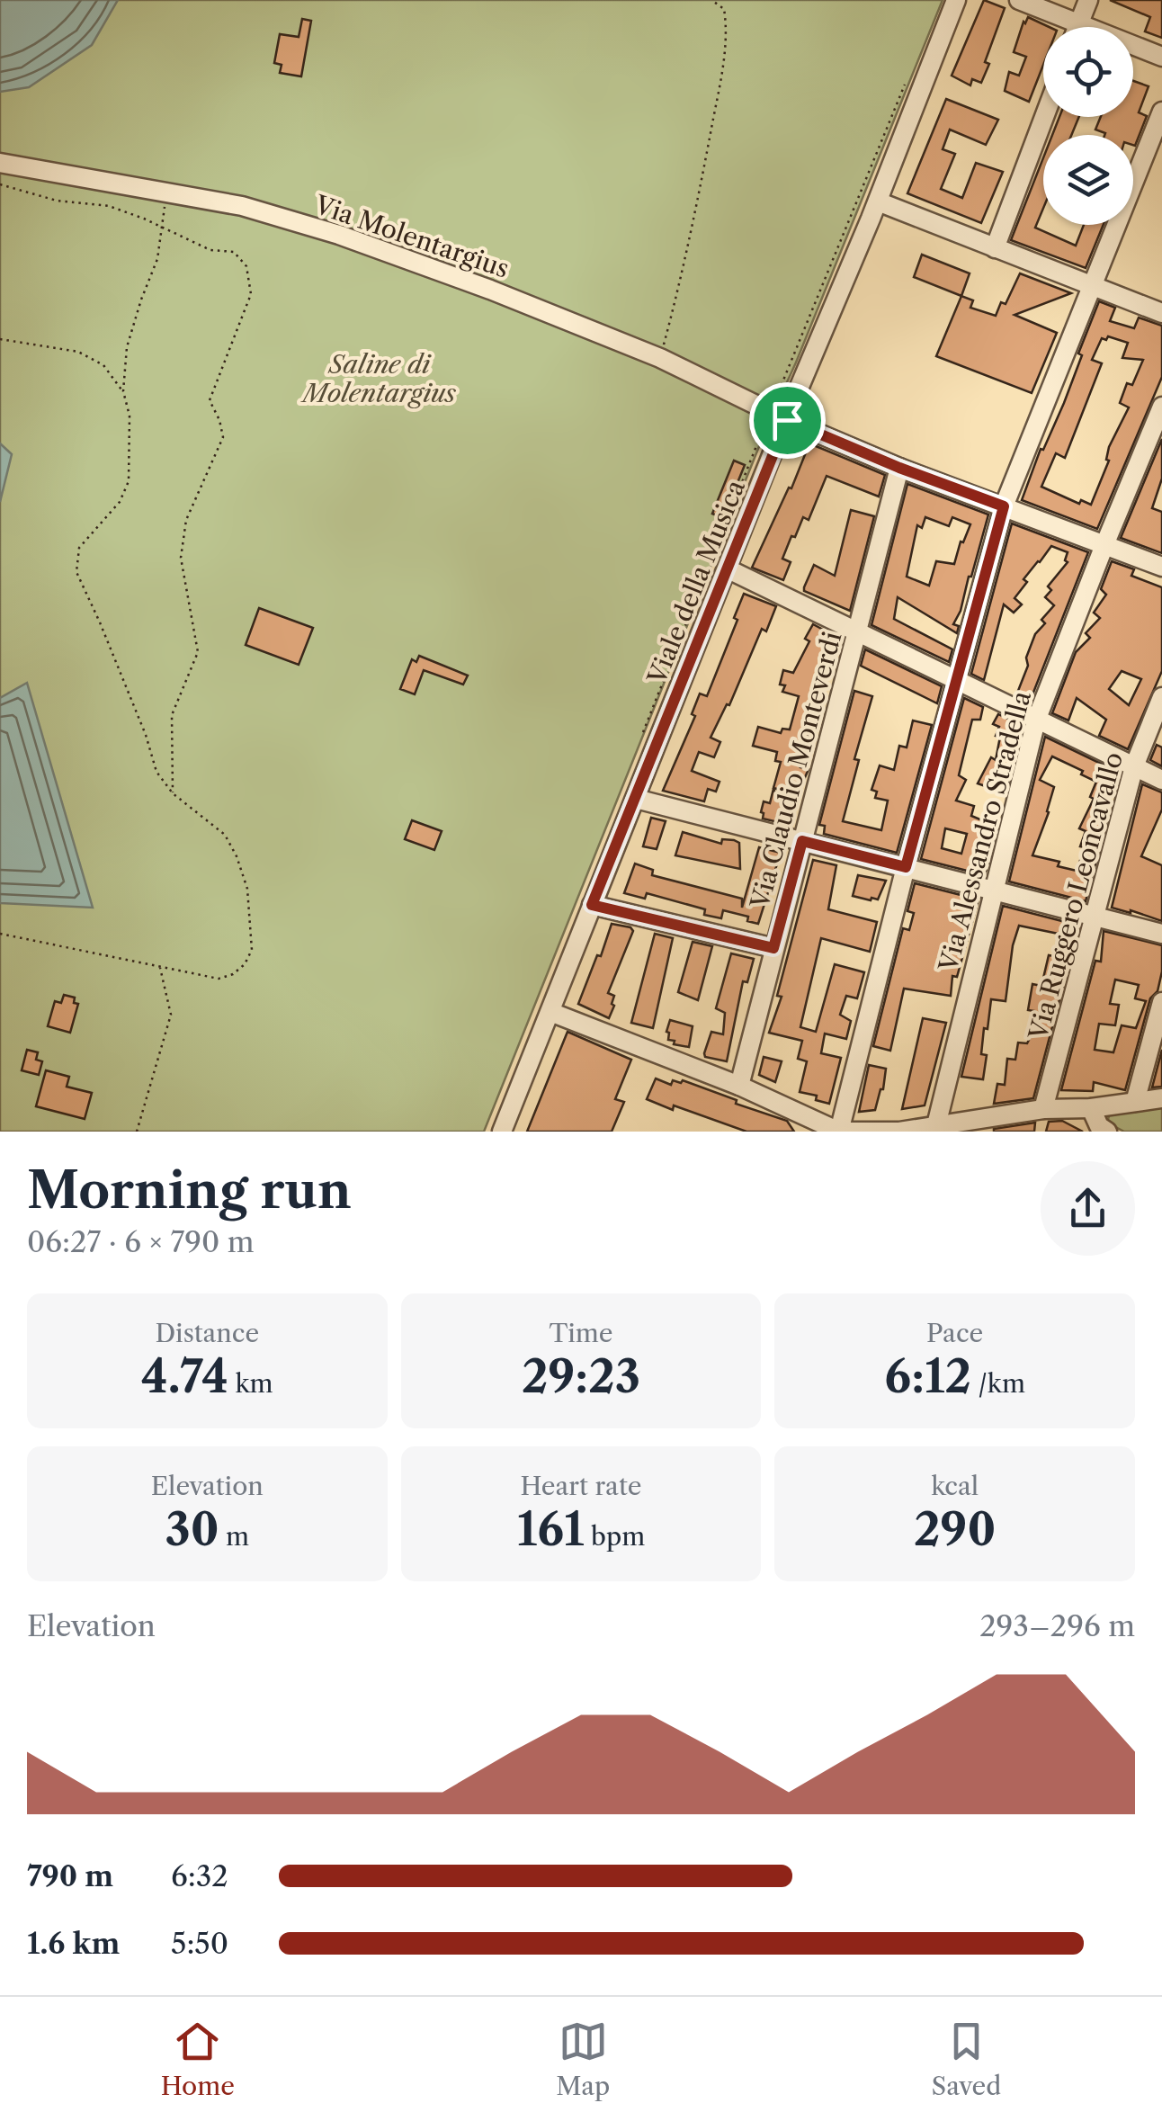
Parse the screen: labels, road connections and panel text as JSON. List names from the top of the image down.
{
  "streets": {
    "street": [
      "Via Molentargius",
      "Viale della Musica",
      "Via Claudio Monteverdi",
      "Via Alessandro Stradella",
      "Via Ruggero Leoncavallo"
    ]
  },
  "crossings": [
    ["Via Molentargius", "Viale della Musica"],
    ["Via Molentargius", "Via Claudio Monteverdi"],
    ["Via Molentargius", "Via Alessandro Stradella"]
  ],
  "parks": ["Saline di Molentargius"],
  "page": {
    "heading": ["Morning run", "06:27 · 6 × 790 m"],
    "stats": [
      ["Distance", "4.74 km"],
      ["Time", "29:23"],
      ["Pace", "6:12 /km"],
      ["Elevation", "30 m"],
      ["Heart rate", "161 bpm"],
      ["kcal", "290"]
    ],
    "chart": ["Elevation", "293–296 m"],
    "list": [
      {
        "name": "790 m",
        "note": "6:32"
      },
      {
        "name": "1.6 km",
        "note": "5:50"
      }
    ],
    "tabs": ["Home", "Map", "Saved"]
  }
}
